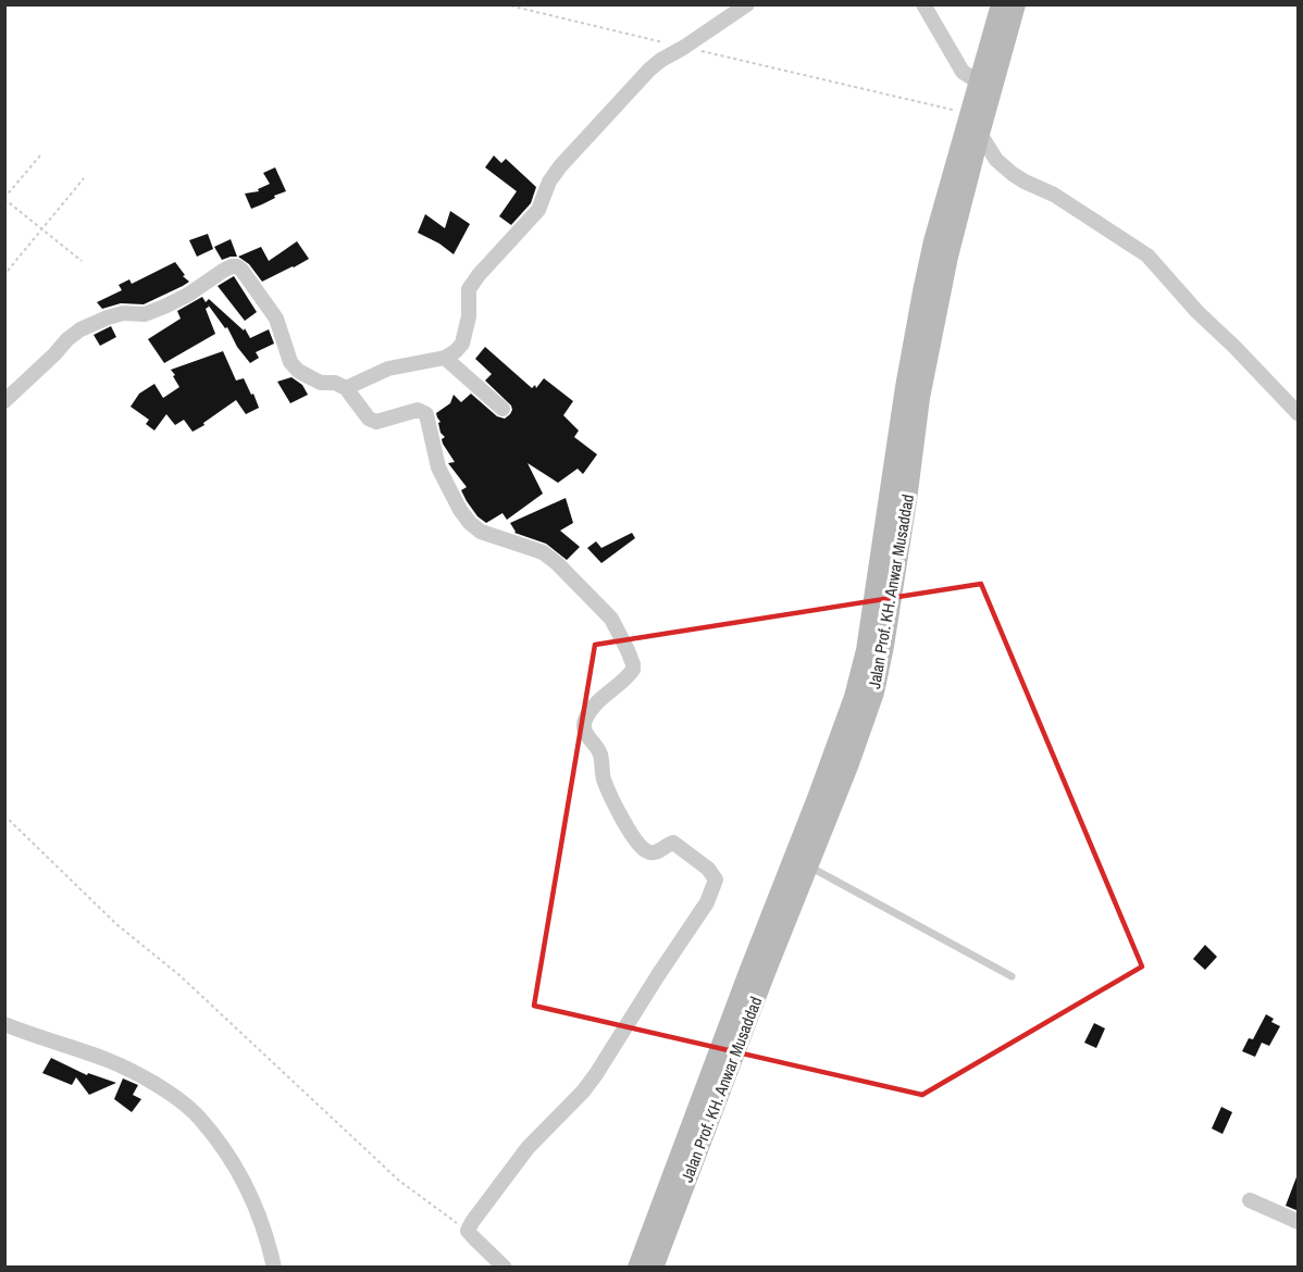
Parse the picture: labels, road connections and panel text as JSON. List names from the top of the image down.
{
  "streets": {
    "street": ["Jalan Prof. KH. Anwar Musaddad"]
  }
}
